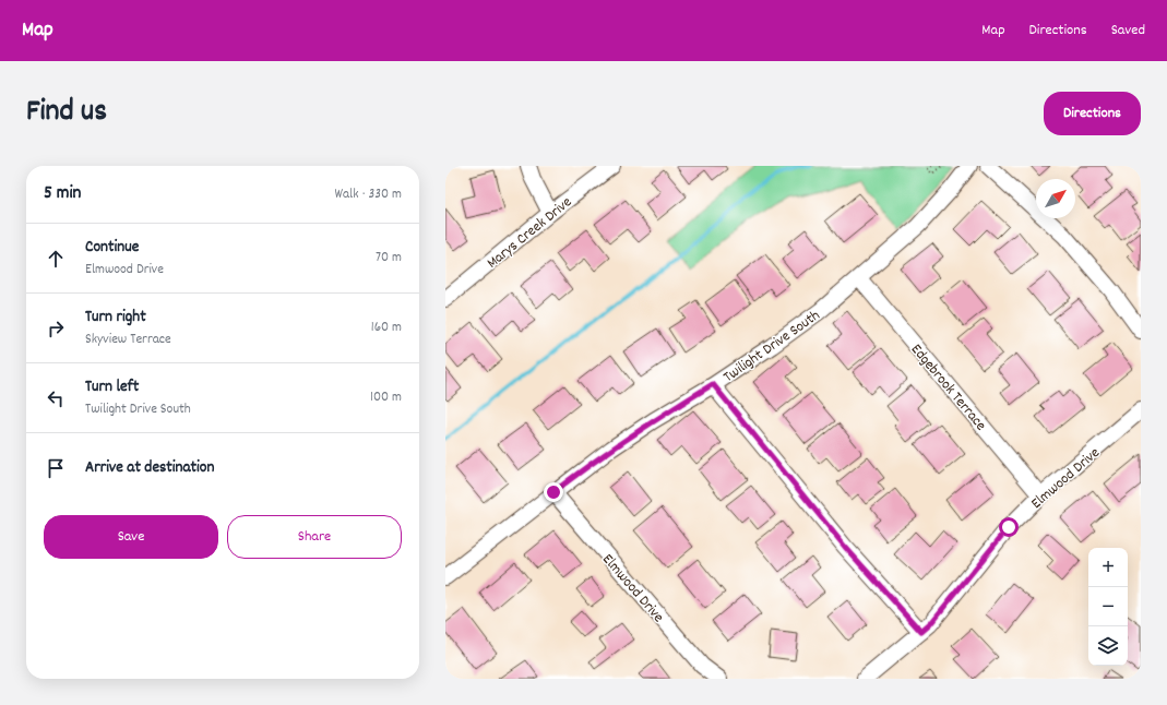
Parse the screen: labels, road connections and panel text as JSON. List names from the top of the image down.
{
  "streets": {
    "street": [
      "Marys Creek Drive",
      "Twilight Drive South",
      "Edgebrook Terrace",
      "Elmwood Drive"
    ]
  },
  "crossings": [
    ["Twilight Drive South", "Edgebrook Terrace"],
    ["Twilight Drive South", "Elmwood Drive"],
    ["Edgebrook Terrace", "Elmwood Drive"]
  ],
  "north": "top right",
  "page": {
    "header": "Map",
    "nav": ["Map", "Directions", "Saved"],
    "title": "Find us",
    "buttons": [
      "Directions",
      ["Save", "Share"]
    ],
    "heading": ["5 min", "Walk · 330 m"],
    "list": [
      ["Continue", "Elmwood Drive", "70 m"],
      ["Turn right", "Skyview Terrace", "160 m"],
      ["Turn left", "Twilight Drive South", "100 m"],
      "Arrive at destination"
    ],
    "map_buttons": ["+", "−"]
  }
}
